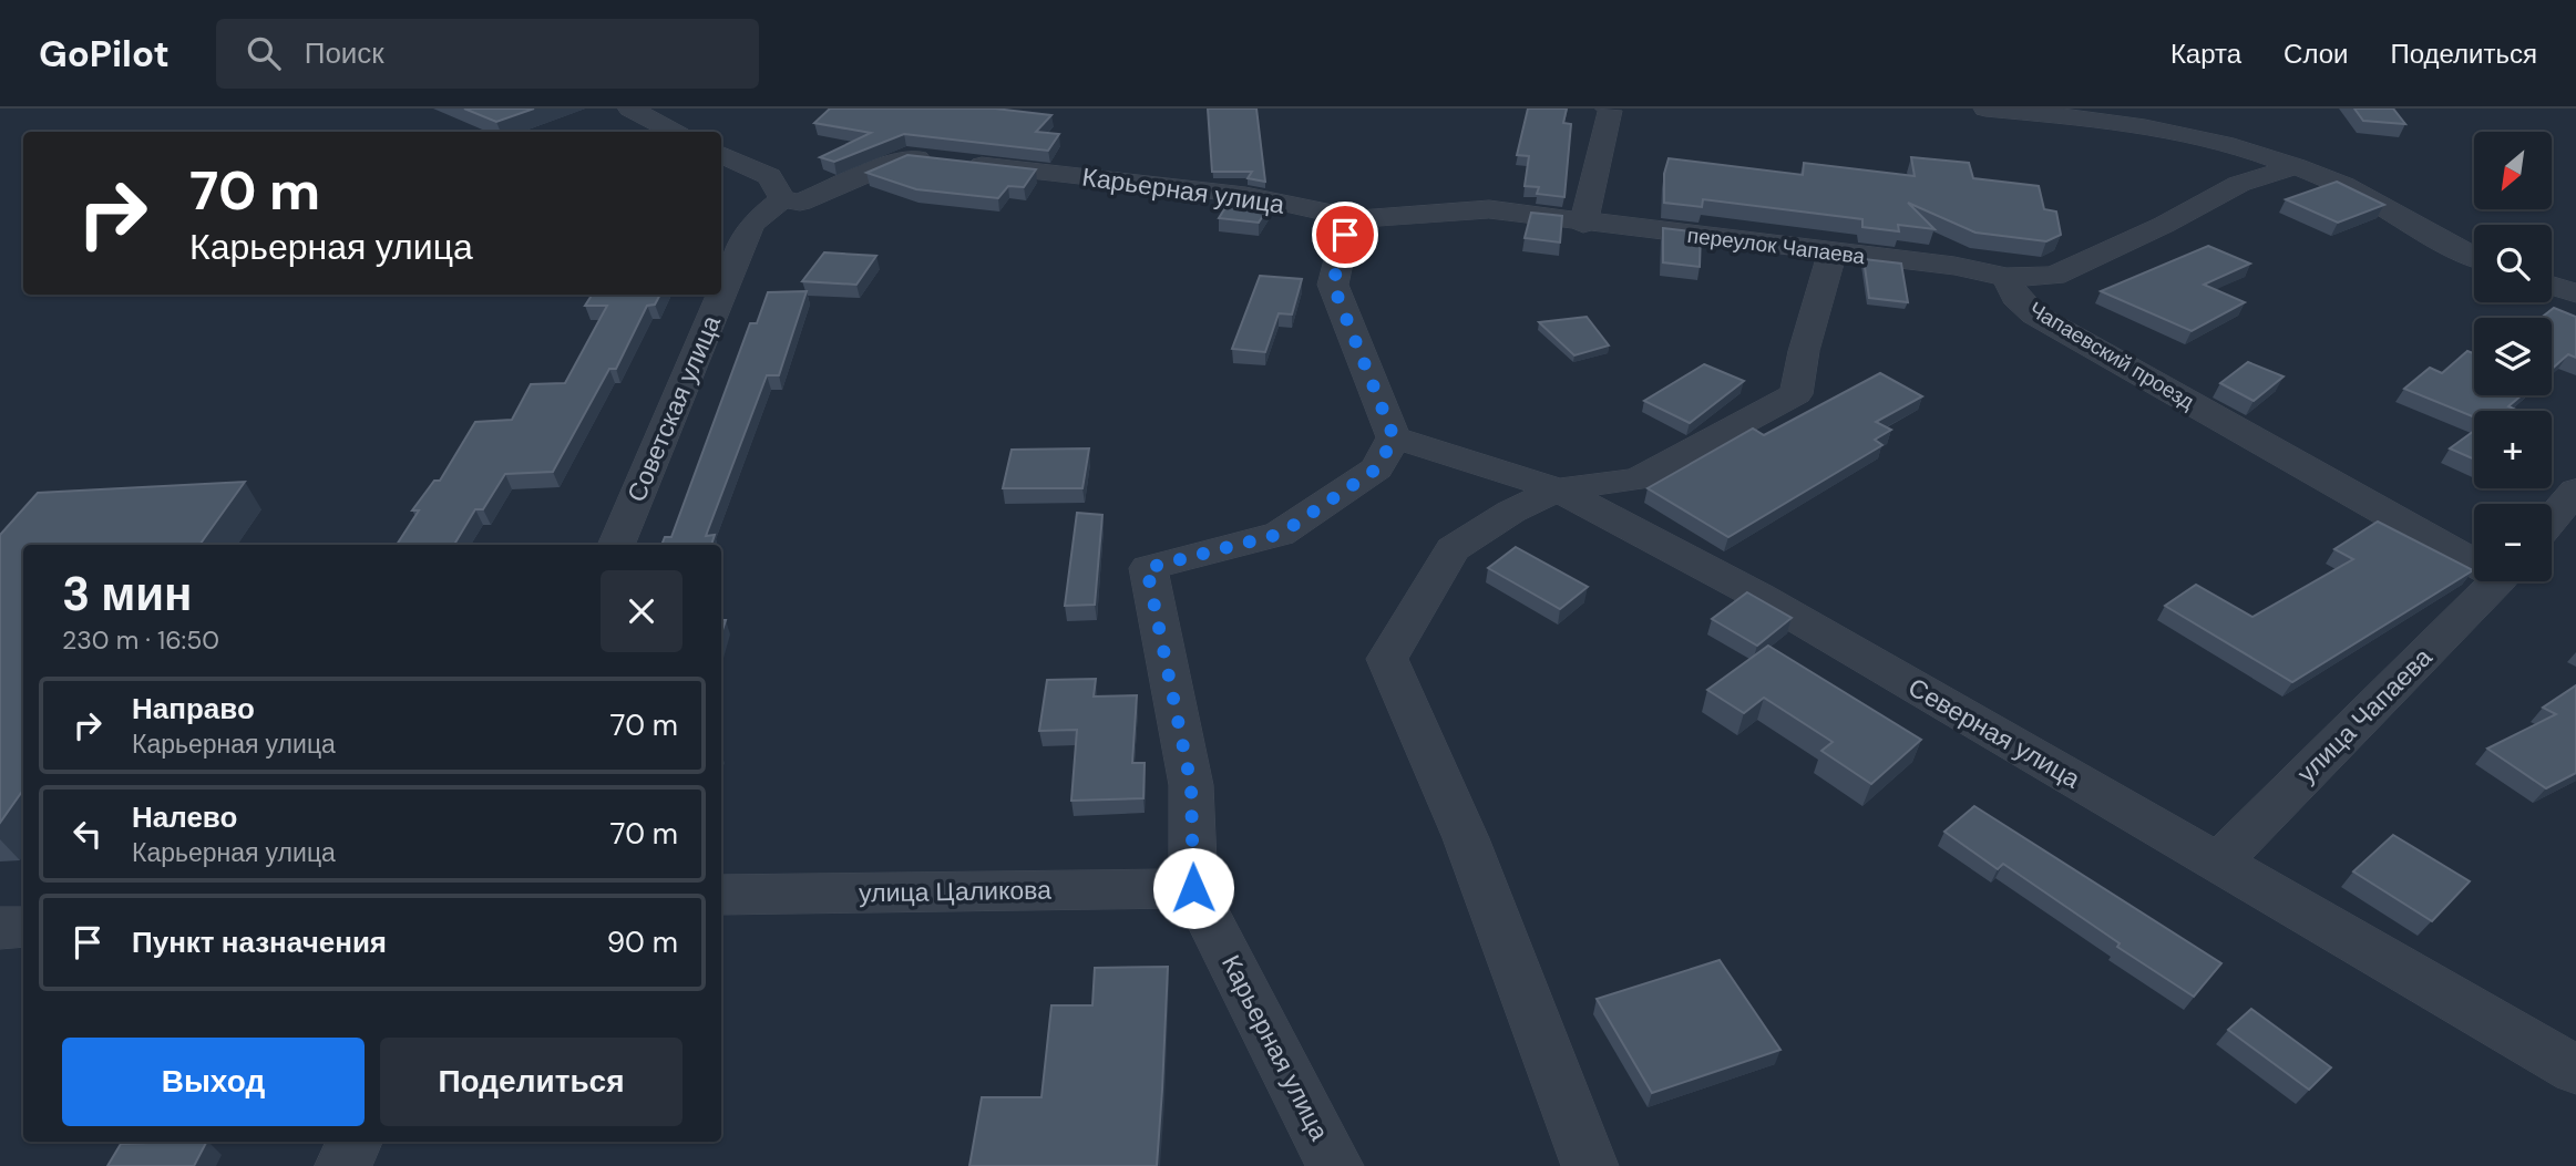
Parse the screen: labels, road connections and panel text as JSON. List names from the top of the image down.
{
  "streets": {
    "street": [
      "Карьерная улица",
      "переулок Чапаева",
      "Чапаевский проезд",
      "Советская улица",
      "улица Чапаева",
      "Северная улица",
      "улица Цаликова"
    ]
  },
  "crossings": [
    ["Карьерная улица", "переулок Чапаева"],
    ["Карьерная улица", "Северная улица"],
    ["Карьерная улица", "улица Цаликова"],
    ["переулок Чапаева", "Чапаевский проезд"],
    ["улица Чапаева", "Северная улица"]
  ],
  "north": "bottom left",
  "page": {
    "header": "GoPilot",
    "search": "Поиск",
    "nav": ["Карта", "Слои", "Поделиться"],
    "map_buttons": ["+", "−"],
    "turn": ["70 m", "Карьерная улица"],
    "heading": ["3 мин", "230 m · 16:50"],
    "list": [
      {
        "name": "Направо",
        "note": "Карьерная улица",
        "value": "70 m"
      },
      {
        "name": "Налево",
        "note": "Карьерная улица",
        "value": "70 m"
      },
      {
        "name": "Пункт назначения",
        "value": "90 m"
      }
    ],
    "buttons": ["Выход", "Поделиться"]
  }
}
